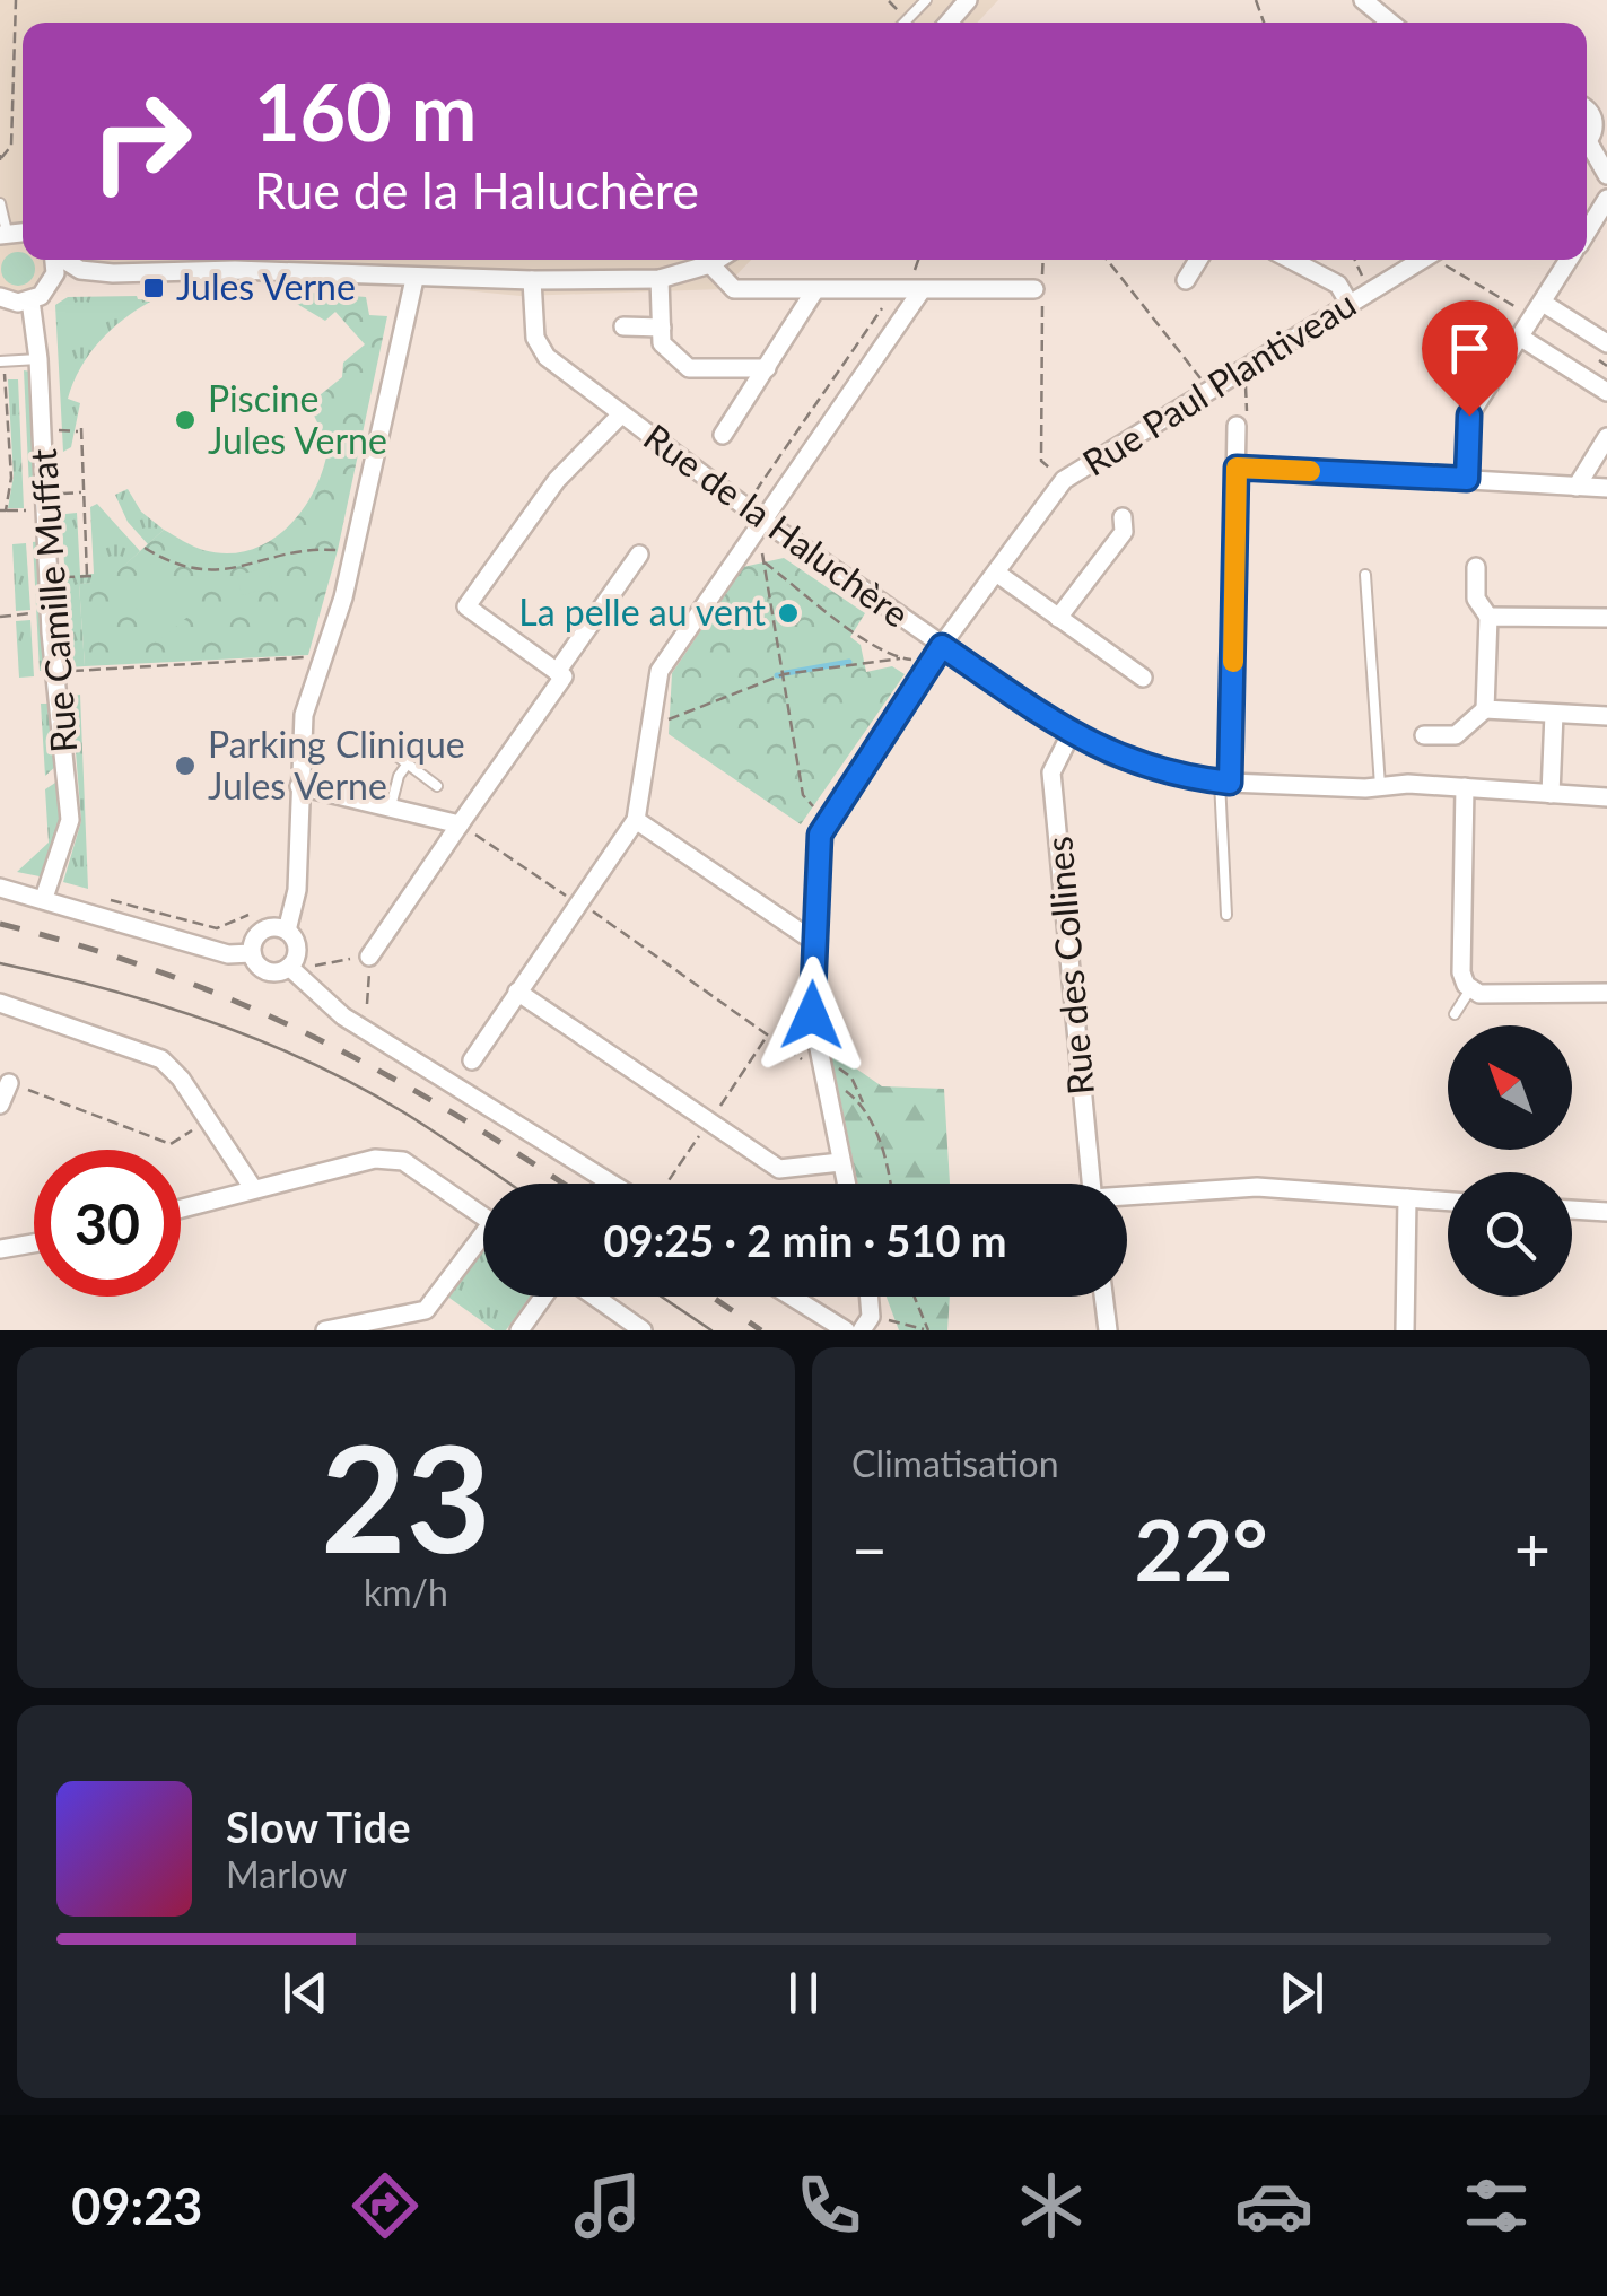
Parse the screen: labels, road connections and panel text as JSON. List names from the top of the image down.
{
  "streets": {
    "street": [
      "Rue Paul Plantiveau",
      "Rue de la Haluchère",
      "Rue Camille Muffat",
      "Rue des Collines"
    ]
  },
  "crossings": [
    ["Rue Paul Plantiveau", "Rue de la Haluchère"],
    ["Rue de la Haluchère", "Rue des Collines"]
  ],
  "places": {
    "transit": ["Jules Verne"],
    "other": ["Piscine Jules Verne", "La pelle au vent", "Parking Clinique Jules Verne"]
  },
  "north": "top left",
  "page": {
    "turn": ["160 m", "Rue de la Haluchère"],
    "limit": "30",
    "trip": "09:25 · 2 min · 510 m",
    "tile": [
      ["23", "km/h"],
      "Climatisation"
    ],
    "heat": ["−", "22°", "+"],
    "song": ["Slow Tide", "Marlow"],
    "tabs": "09:23"
  }
}
